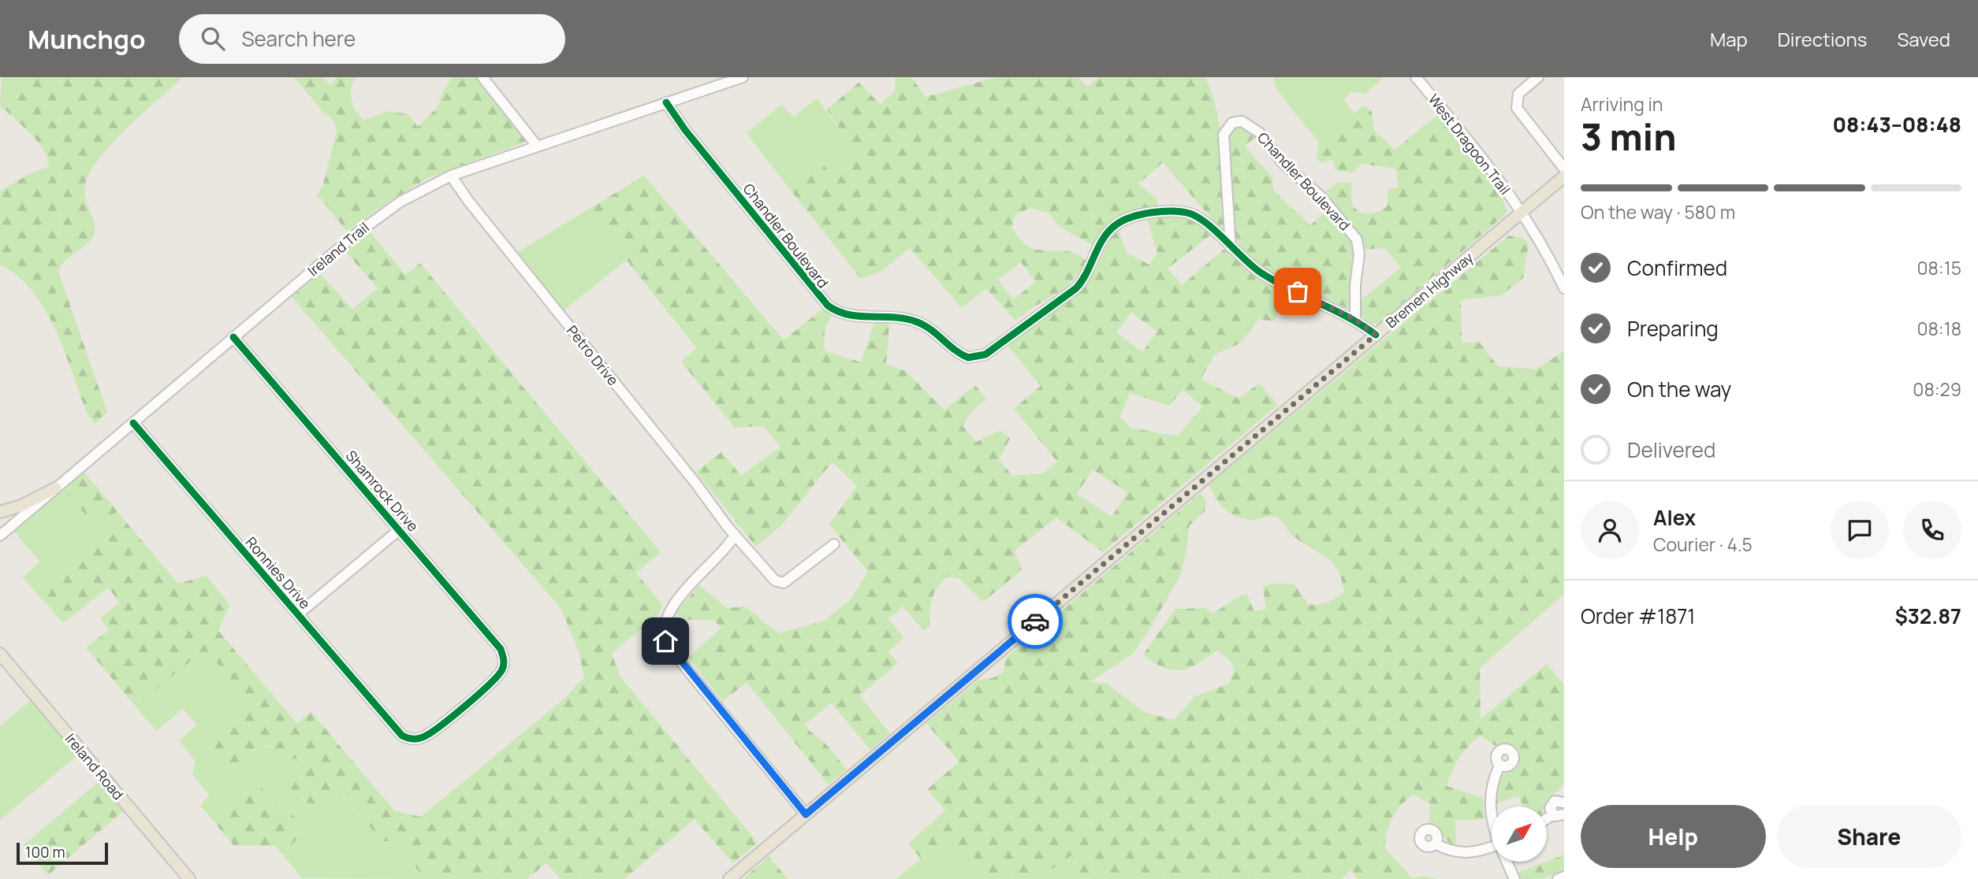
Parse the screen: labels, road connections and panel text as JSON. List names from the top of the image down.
{
  "streets": {
    "main road": ["Bremen Highway", "Ireland Road"],
    "street": [
      "West Dragoon Trail",
      "Chandler Boulevard",
      "Ireland Trail",
      "Petro Drive",
      "Shamrock Drive",
      "Ronnies Drive"
    ]
  },
  "crossings": [
    ["West Dragoon Trail", "Bremen Highway"],
    ["Chandler Boulevard", "Ireland Trail"],
    ["Chandler Boulevard", "Bremen Highway"],
    ["Ireland Trail", "Petro Drive"],
    ["Ireland Trail", "Shamrock Drive"],
    ["Ireland Trail", "Ronnies Drive"],
    ["Shamrock Drive", "Ronnies Drive"]
  ],
  "scale_bar": "100 m",
  "north": "top right",
  "page": {
    "header": "Munchgo",
    "search": "Search here",
    "nav": ["Map", "Directions", "Saved"],
    "heading": ["3 min", "Arriving in", "08:43–08:48"],
    "panel": [
      "Alex",
      "Courier · 4.5",
      "Order #1871",
      "$32.87"
    ],
    "bar": "On the way · 580 m",
    "list": [
      ["Confirmed", "08:15"],
      ["Preparing", "08:18"],
      ["On the way", "08:29"],
      "Delivered"
    ],
    "buttons": ["Help", "Share"],
    "scale": "100 m"
  }
}
